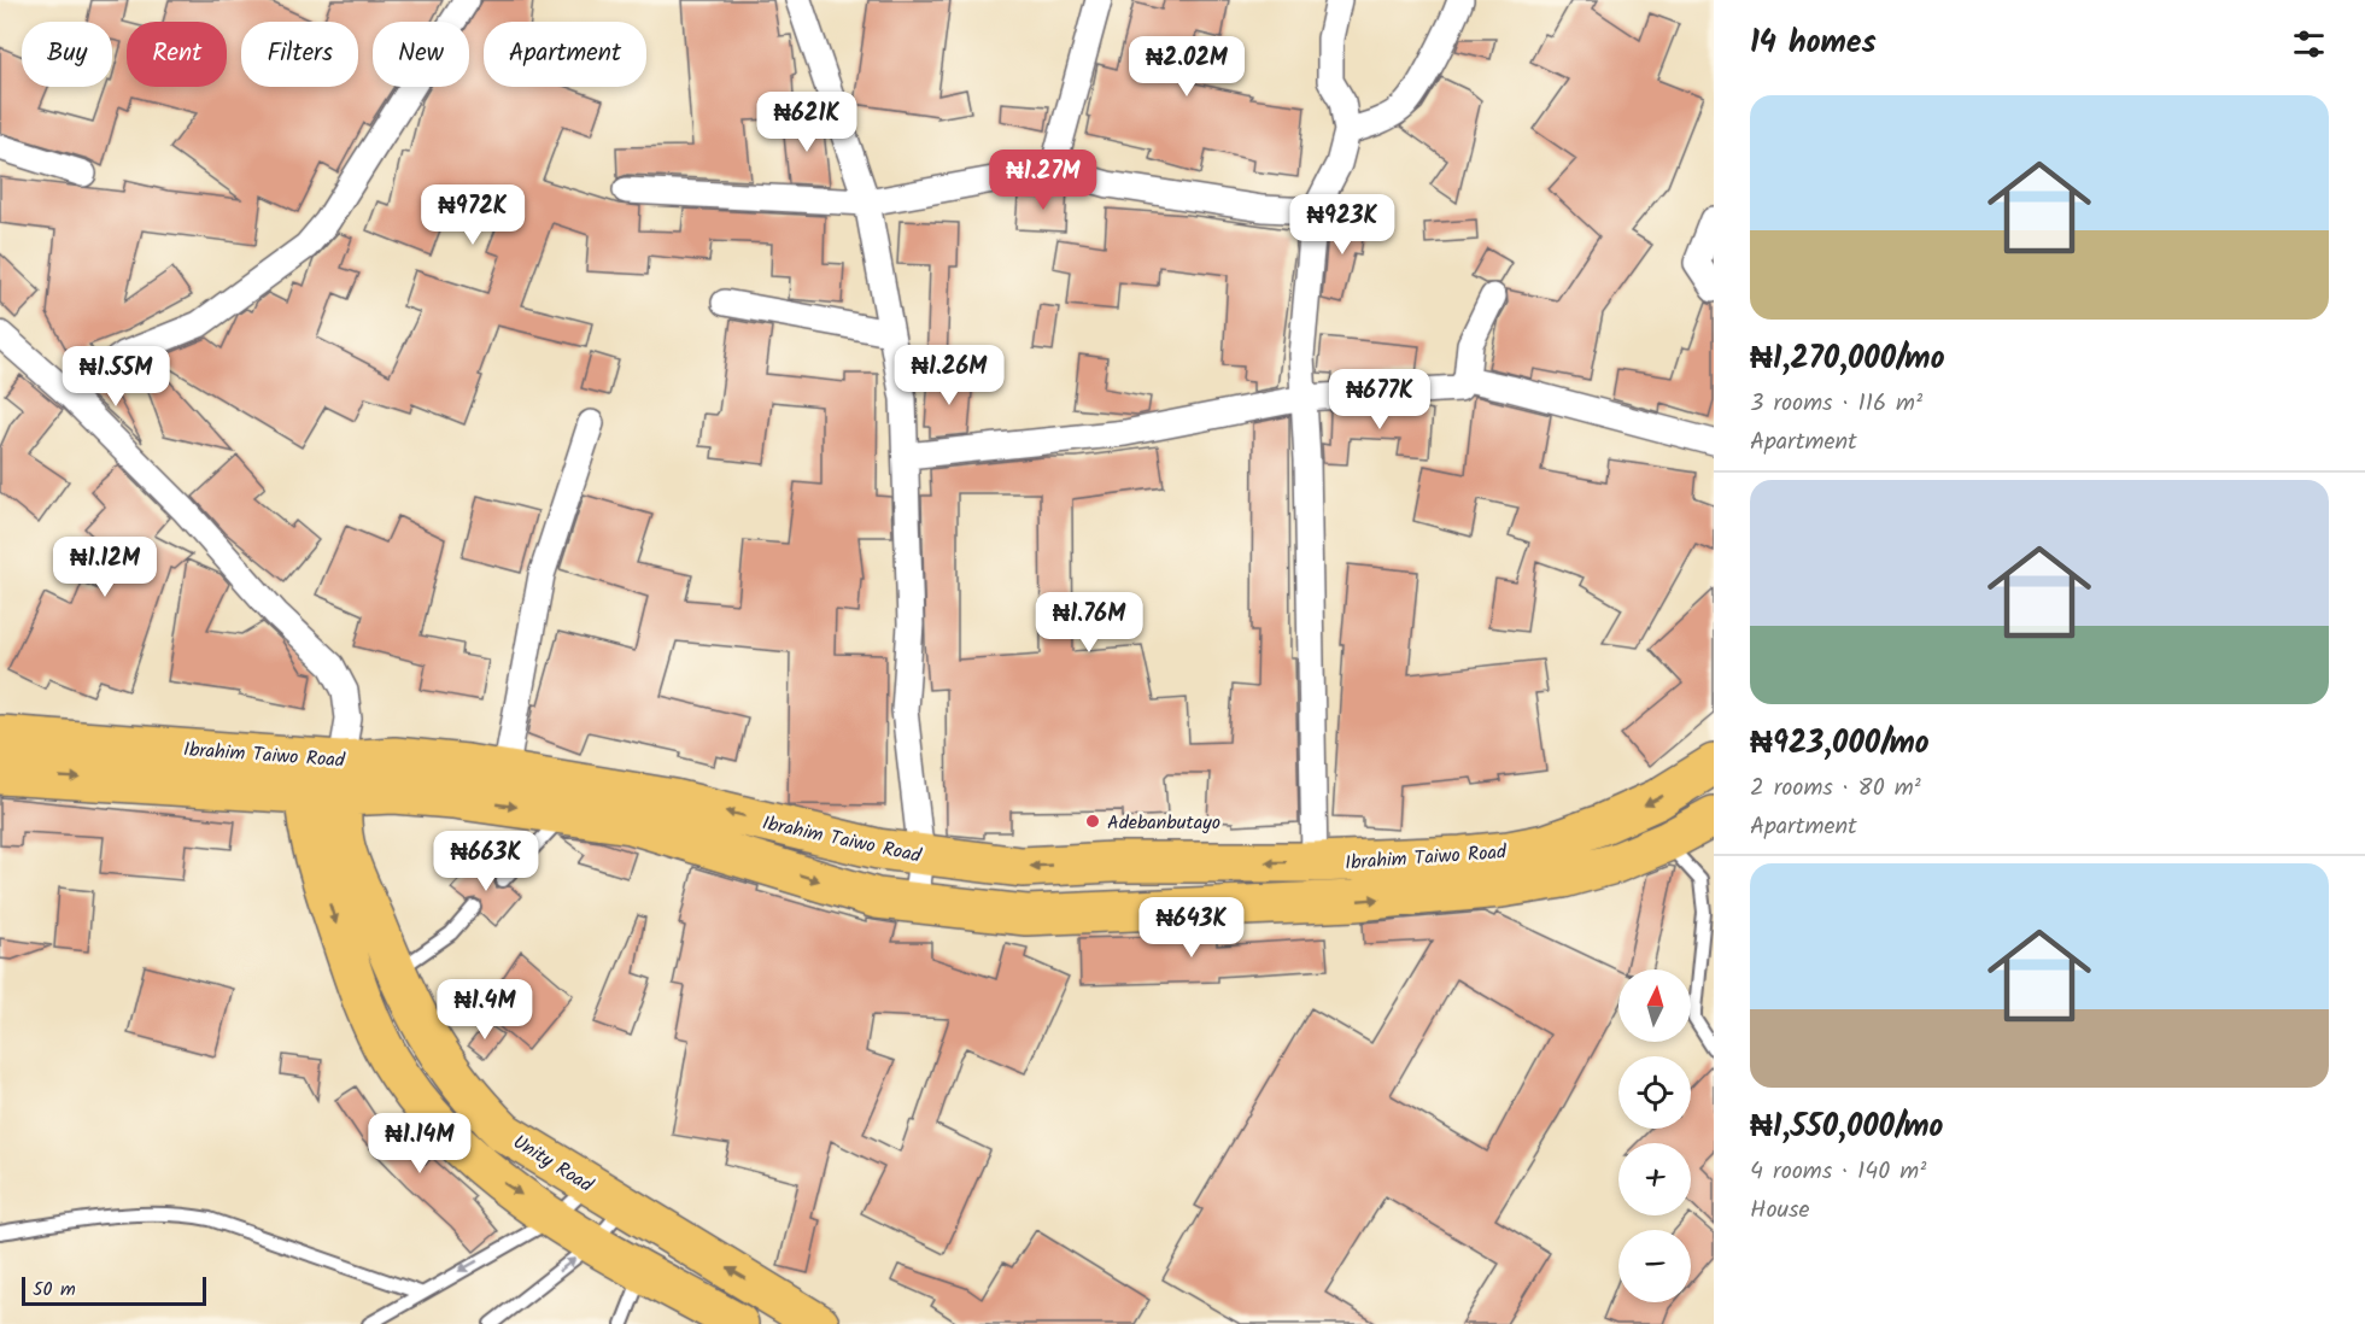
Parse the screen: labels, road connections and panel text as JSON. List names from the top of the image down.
{
  "streets": {
    "main road": ["Ibrahim Taiwo Road", "Unity Road"]
  },
  "crossings": [
    ["Ibrahim Taiwo Road", "Unity Road"]
  ],
  "places": ["Adebanbutayo"],
  "scale_bar": "50 m",
  "north": "top",
  "page": {
    "heading": "14 homes",
    "chip": [
      "Buy",
      "Rent",
      "Filters",
      "New",
      "Apartment"
    ],
    "price": [
      "₦2.02M",
      "₦621K",
      "₦1.27M",
      "₦972K",
      "₦923K",
      "₦1.26M",
      "₦1.55M",
      "₦677K",
      "₦1.12M",
      "₦1.76M",
      "₦663K",
      "₦643K",
      "₦1.4M",
      "₦1.14M"
    ],
    "list": [
      {
        "name": "₦1,270,000/mo",
        "note": "3 rooms · 116 m² · Apartment"
      },
      {
        "name": "₦923,000/mo",
        "note": "2 rooms · 80 m² · Apartment"
      },
      {
        "name": "₦1,550,000/mo",
        "note": "4 rooms · 140 m² · House"
      }
    ],
    "map_buttons": ["+", "−"],
    "scale": "50 m"
  }
}
